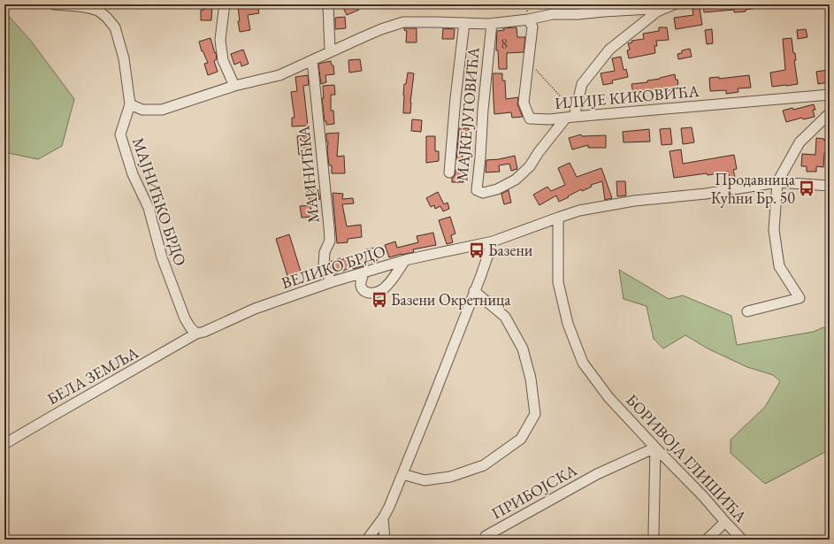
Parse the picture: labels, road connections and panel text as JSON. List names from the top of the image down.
{
  "streets": {
    "street": [
      "ИЛИЈЕ КИКОВИЋА",
      "МАЈКЕ ЈУГОВИЋА",
      "МАИНИЋКА",
      "МАЈНИЋКО БРДО",
      "ВЕЛИКО БРДО",
      "БЕЛА ЗЕМЉА",
      "БОРИВОЈА ГЛИШИЋА",
      "ПРИБОЈСКА"
    ]
  },
  "crossings": [
    ["ИЛИЈЕ КИКОВИЋА", "МАЈКЕ ЈУГОВИЋА"],
    ["МАИНИЋКА", "ВЕЛИКО БРДО"],
    ["МАЈНИЋКО БРДО", "ВЕЛИКО БРДО"],
    ["МАЈНИЋКО БРДО", "БЕЛА ЗЕМЉА"],
    ["ВЕЛИКО БРДО", "БЕЛА ЗЕМЉА"],
    ["ВЕЛИКО БРДО", "БОРИВОЈА ГЛИШИЋА"],
    ["БОРИВОЈА ГЛИШИЋА", "ПРИБОЈСКА"]
  ],
  "places": {
    "bus stop": ["Продавница Кућни Бр. 50", "Базени", "Базени Окретница"]
  },
  "house_numbers": ["8"]
}
